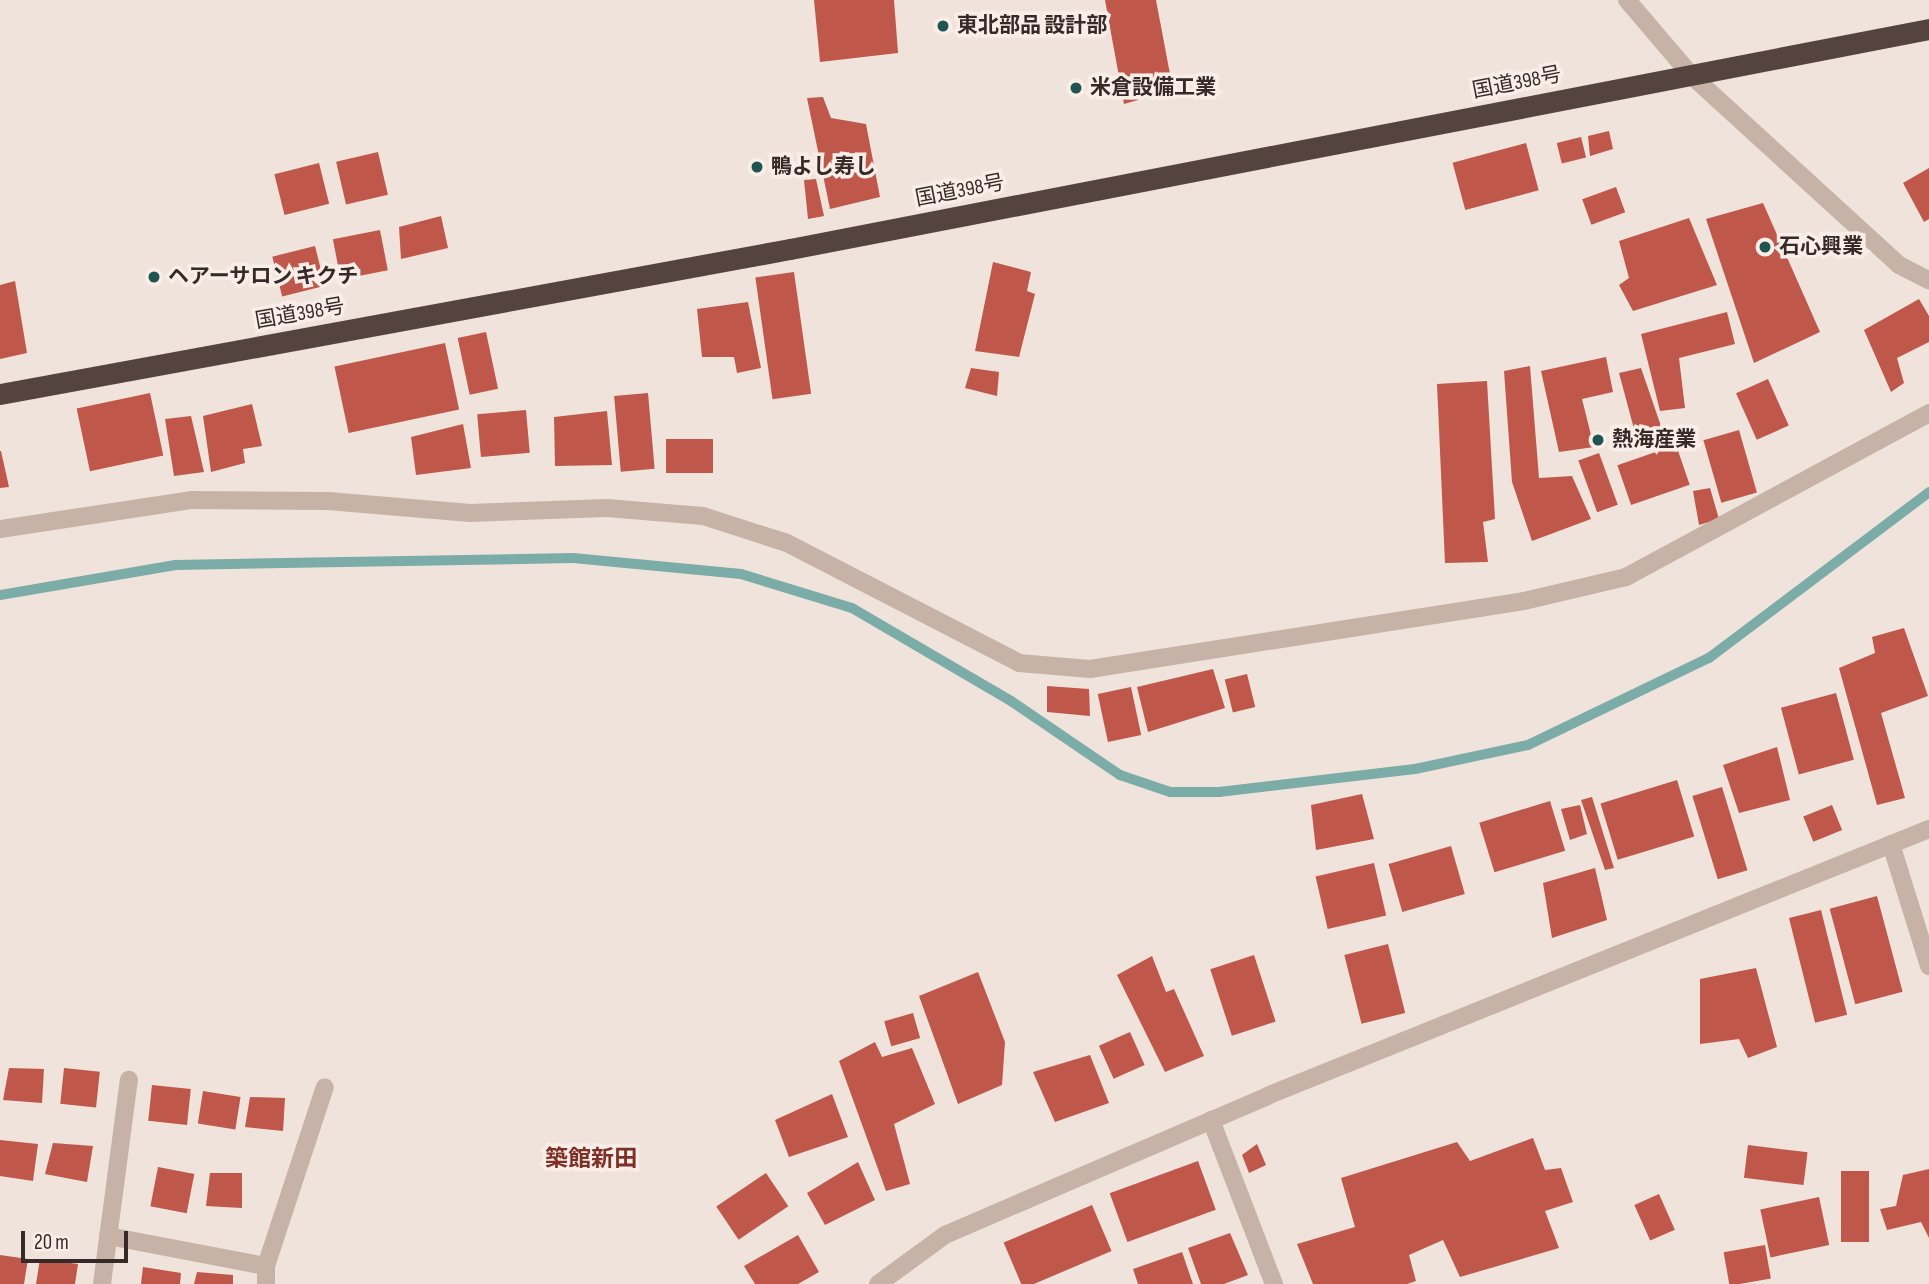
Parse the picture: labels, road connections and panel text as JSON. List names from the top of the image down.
{
  "streets": {
    "highway": ["国道398号"]
  },
  "districts": ["築館新田"],
  "places": [
    "東北部品 設計部",
    "米倉設備工業",
    "鴨よし寿し",
    "石心興業",
    "ヘアーサロン キクチ",
    "熱海産業"
  ],
  "scale_bar": "20 m"
}
